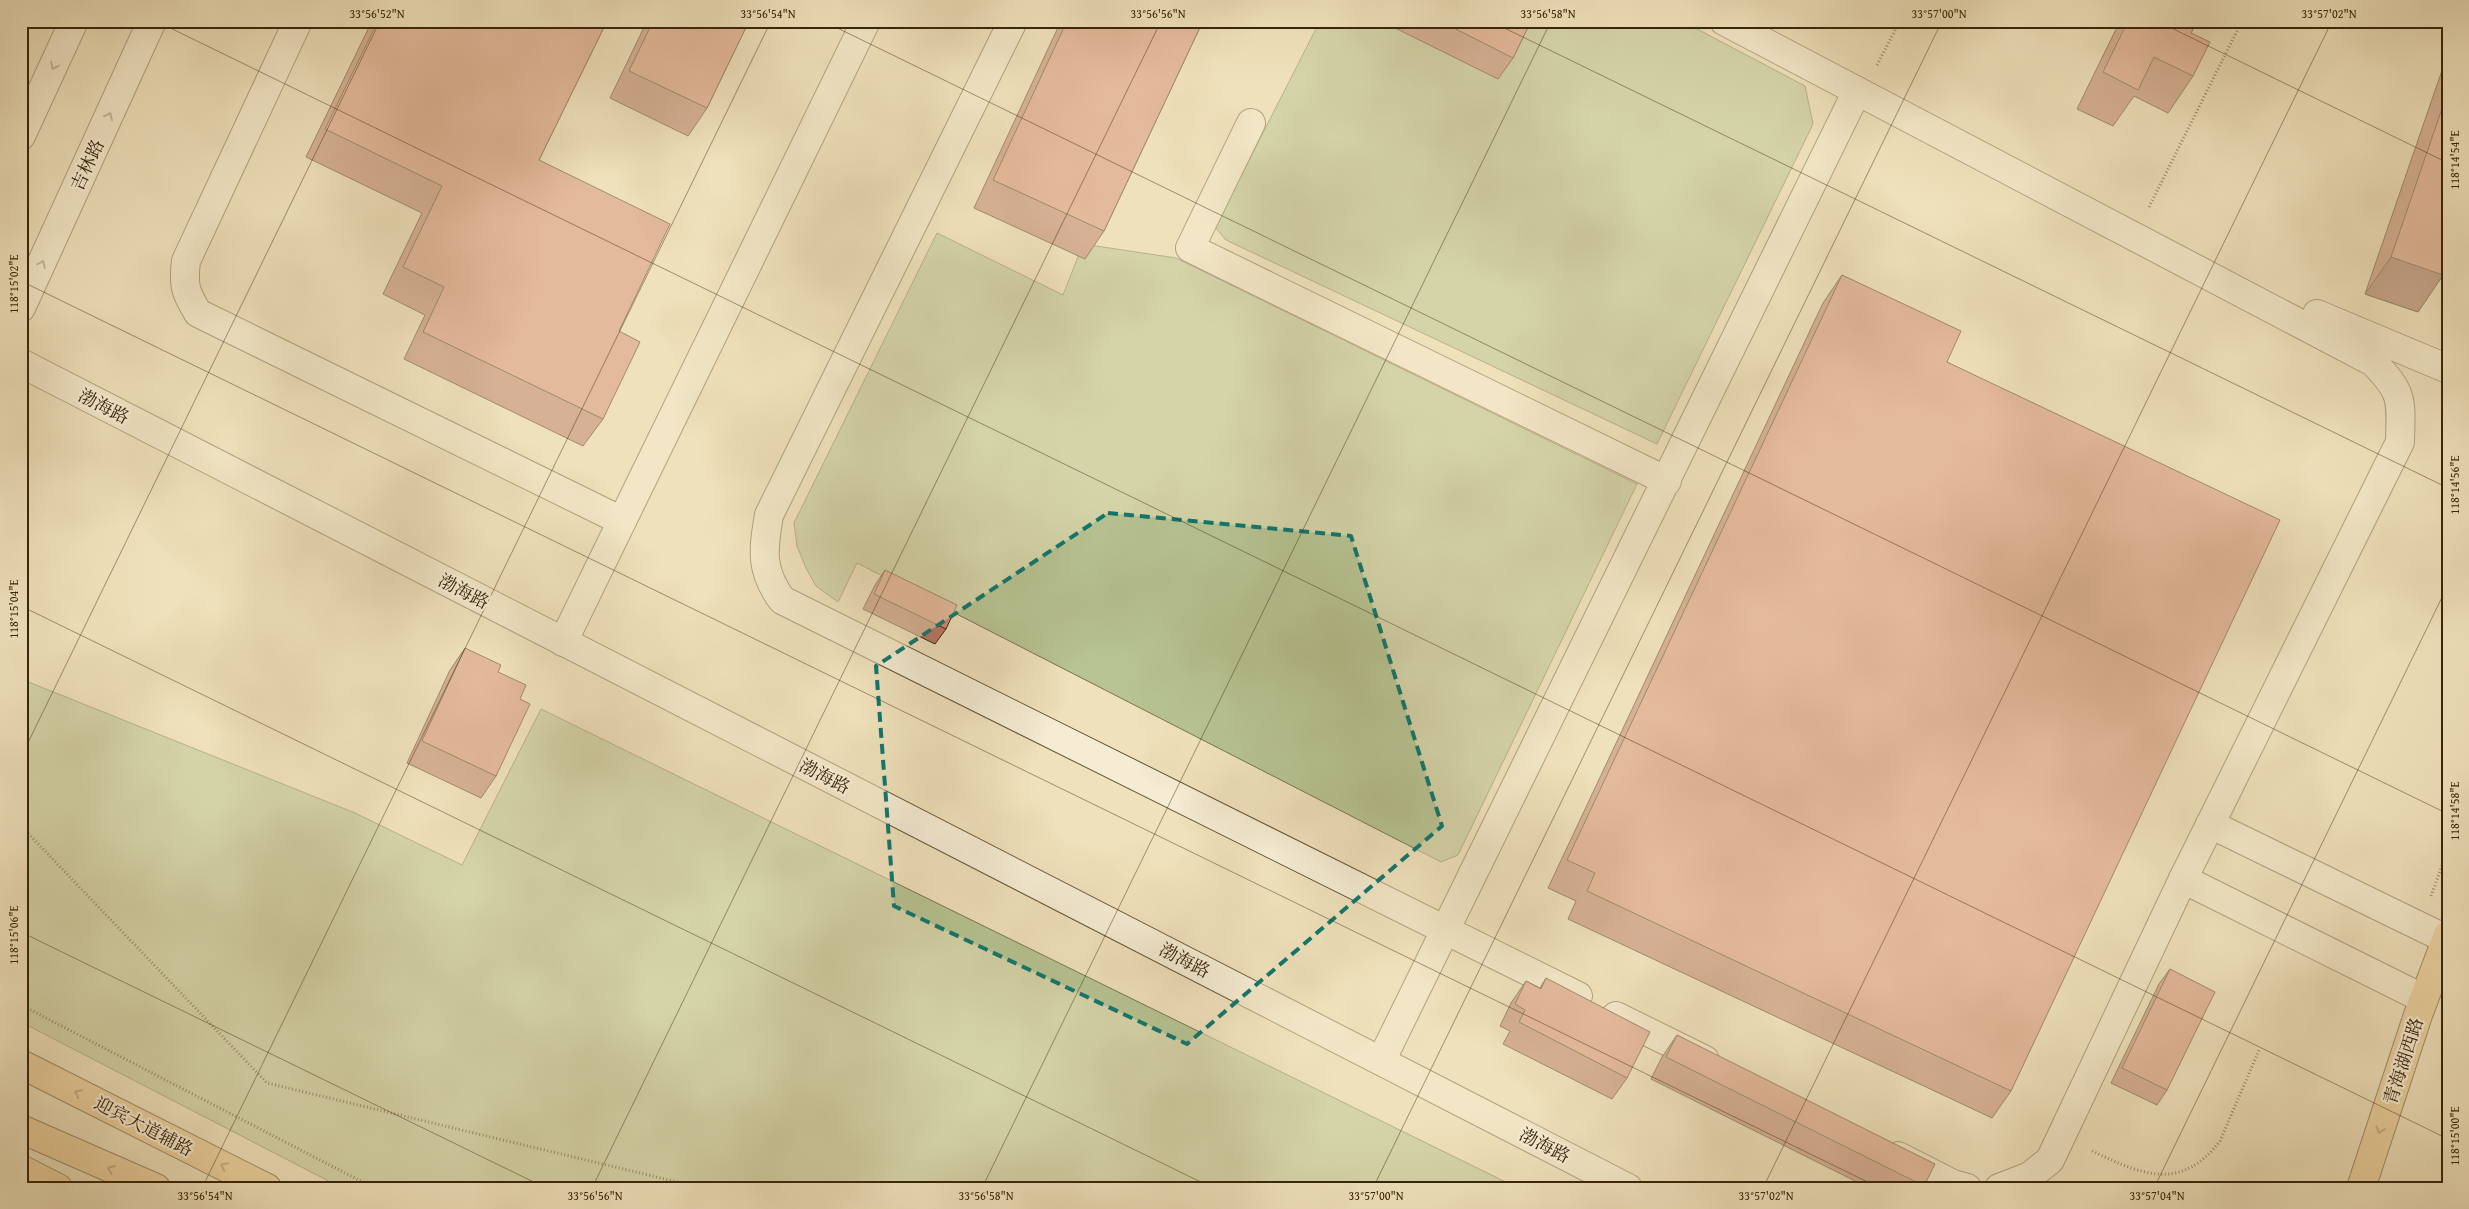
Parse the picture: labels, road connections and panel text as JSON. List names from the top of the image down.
{
  "streets": {
    "main road": ["青海湖西路", "迎宾大道辅路"],
    "street": ["吉林路", "渤海路"]
  },
  "one_way": ["青海湖西路"],
  "coordinates": [
    "33°56'52\"N",
    "33°56'54\"N",
    "33°56'56\"N",
    "33°56'58\"N",
    "33°57'00\"N",
    "33°57'02\"N",
    "118°14'54\"E",
    "118°15'02\"E",
    "118°14'56\"E",
    "118°15'04\"E",
    "118°14'58\"E",
    "118°15'06\"E",
    "118°15'00\"E",
    "33°57'04\"N"
  ]
}
